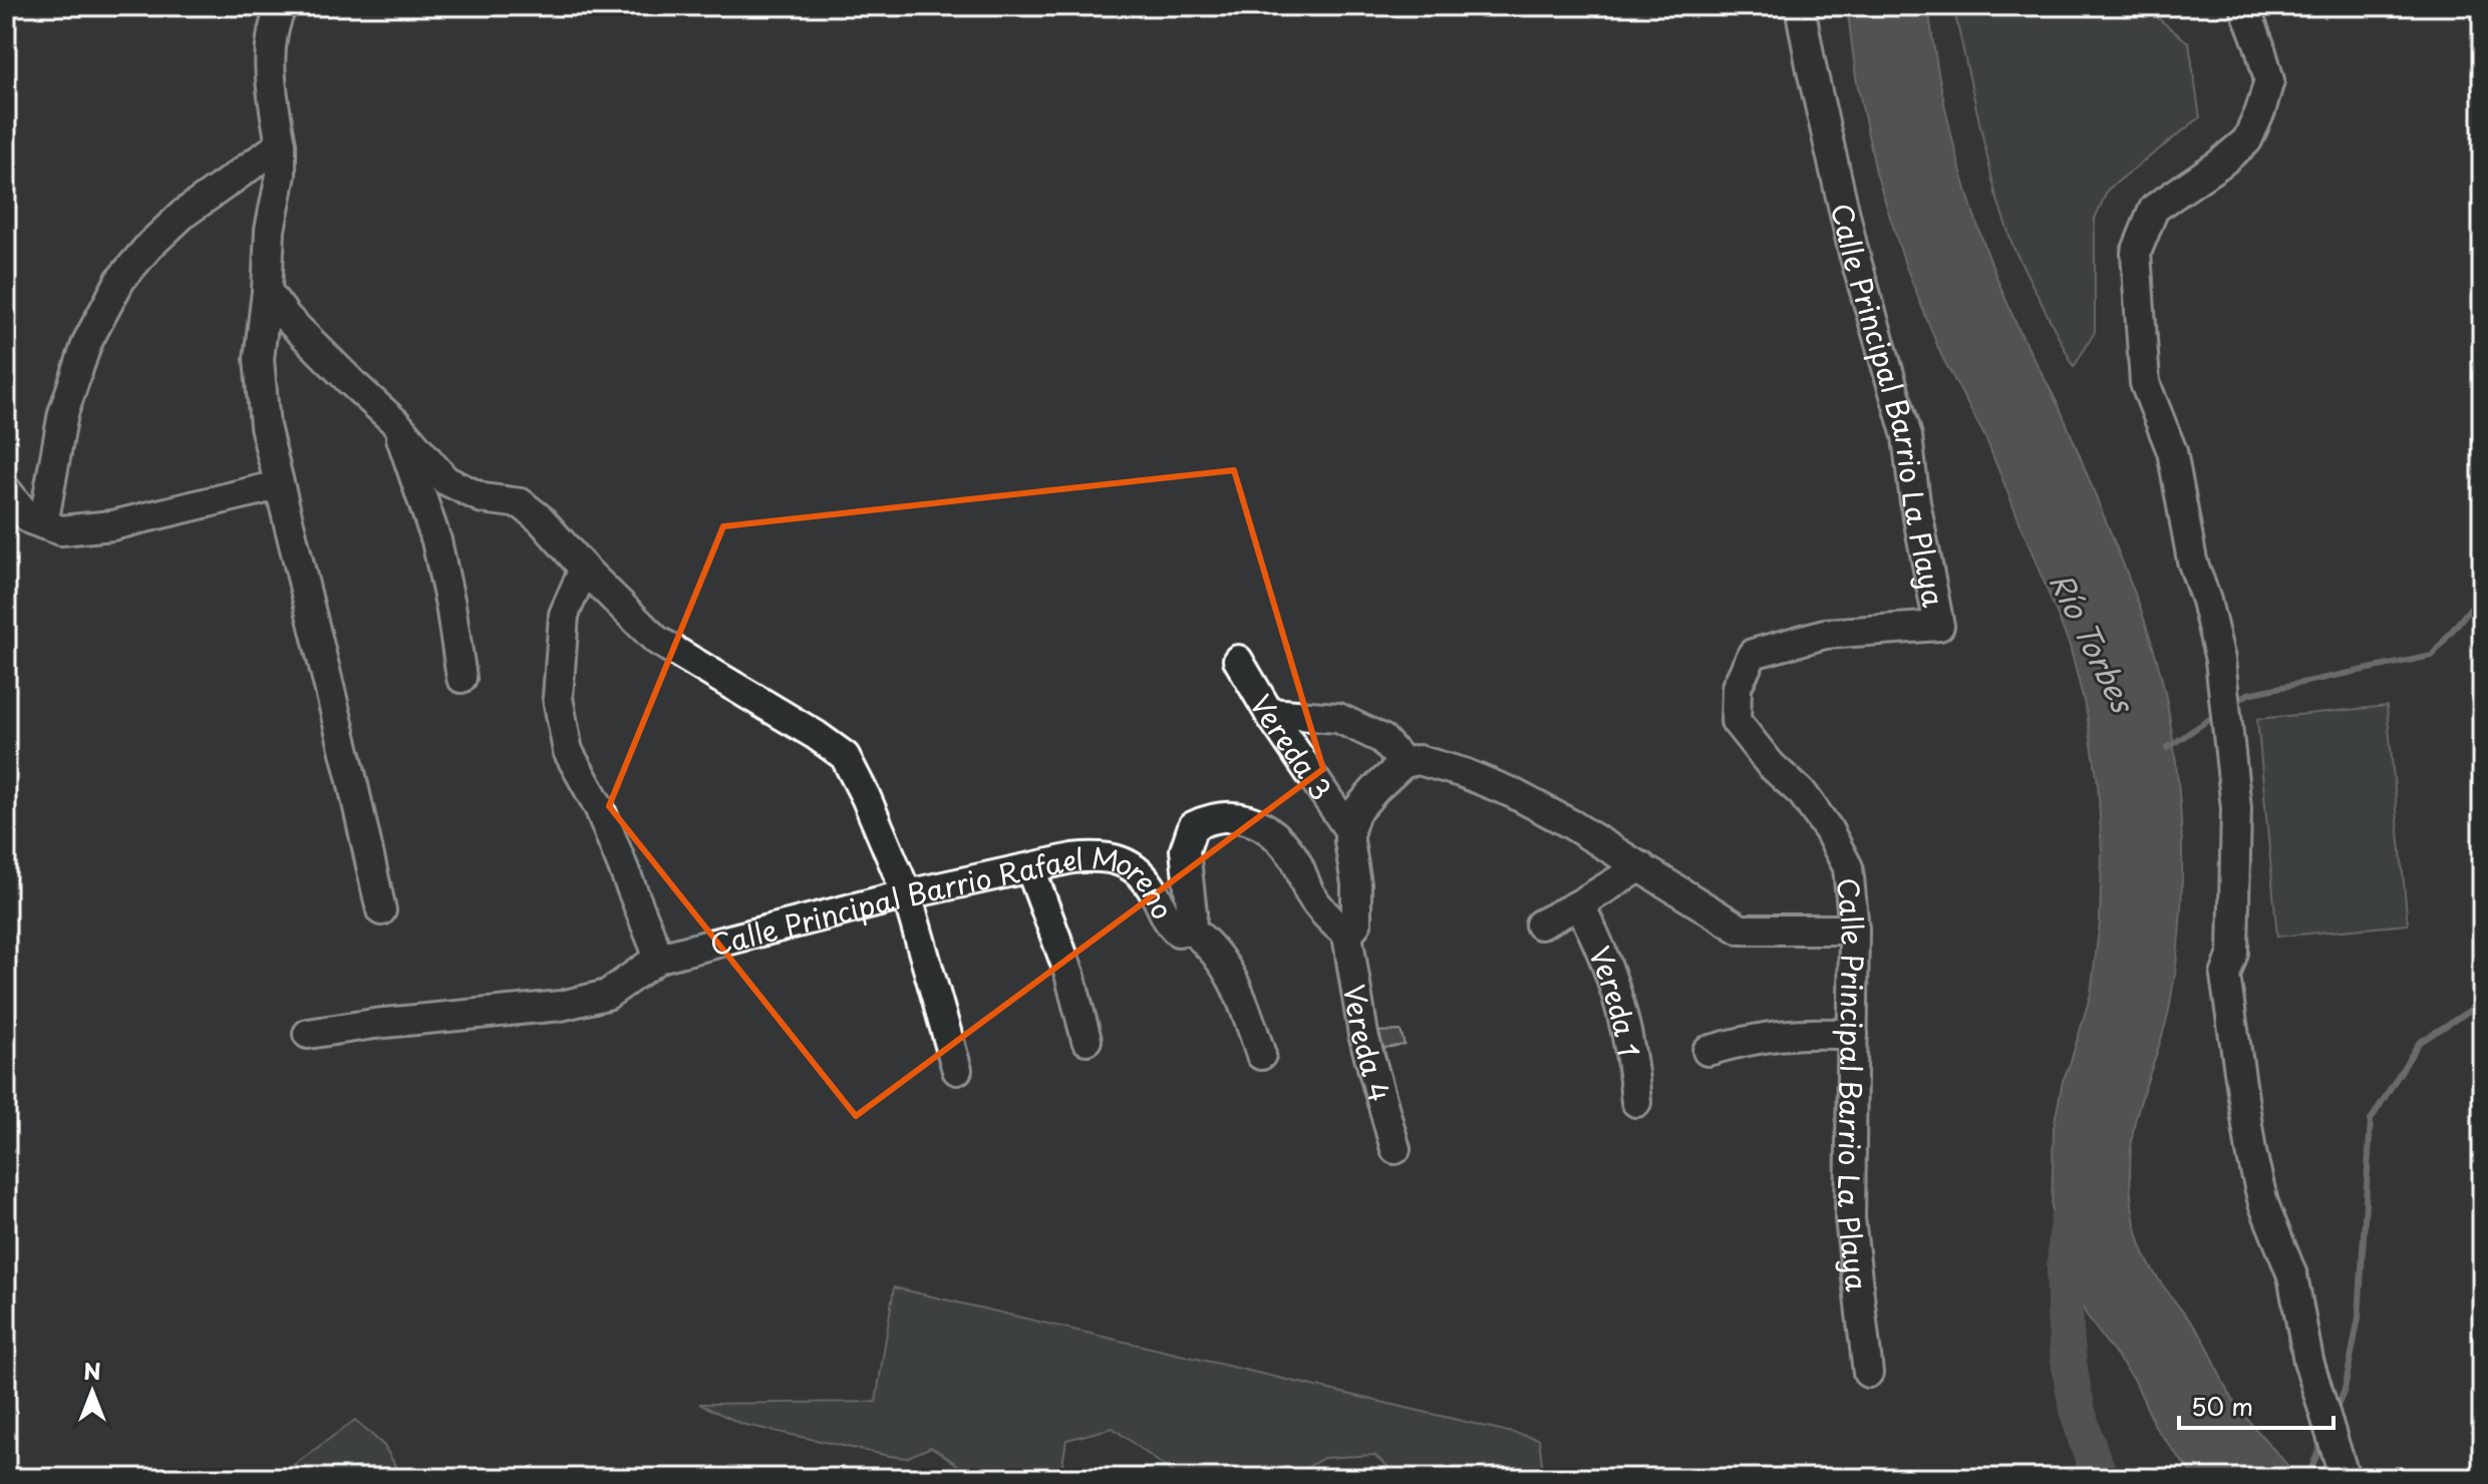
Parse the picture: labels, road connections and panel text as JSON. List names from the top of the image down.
{
  "streets": {
    "street": [
      "Calle Principal Barrio La Playa",
      "Vereda 3",
      "Calle Principal Barrio Rafael Moreno",
      "Vereda 1",
      "Vereda 4"
    ]
  },
  "crossings": [
    ["Calle Principal Barrio Rafael Moreno", "Vereda 4"]
  ],
  "water": ["Río Torbes"],
  "scale_bar": "50 m",
  "north": "top"
}
